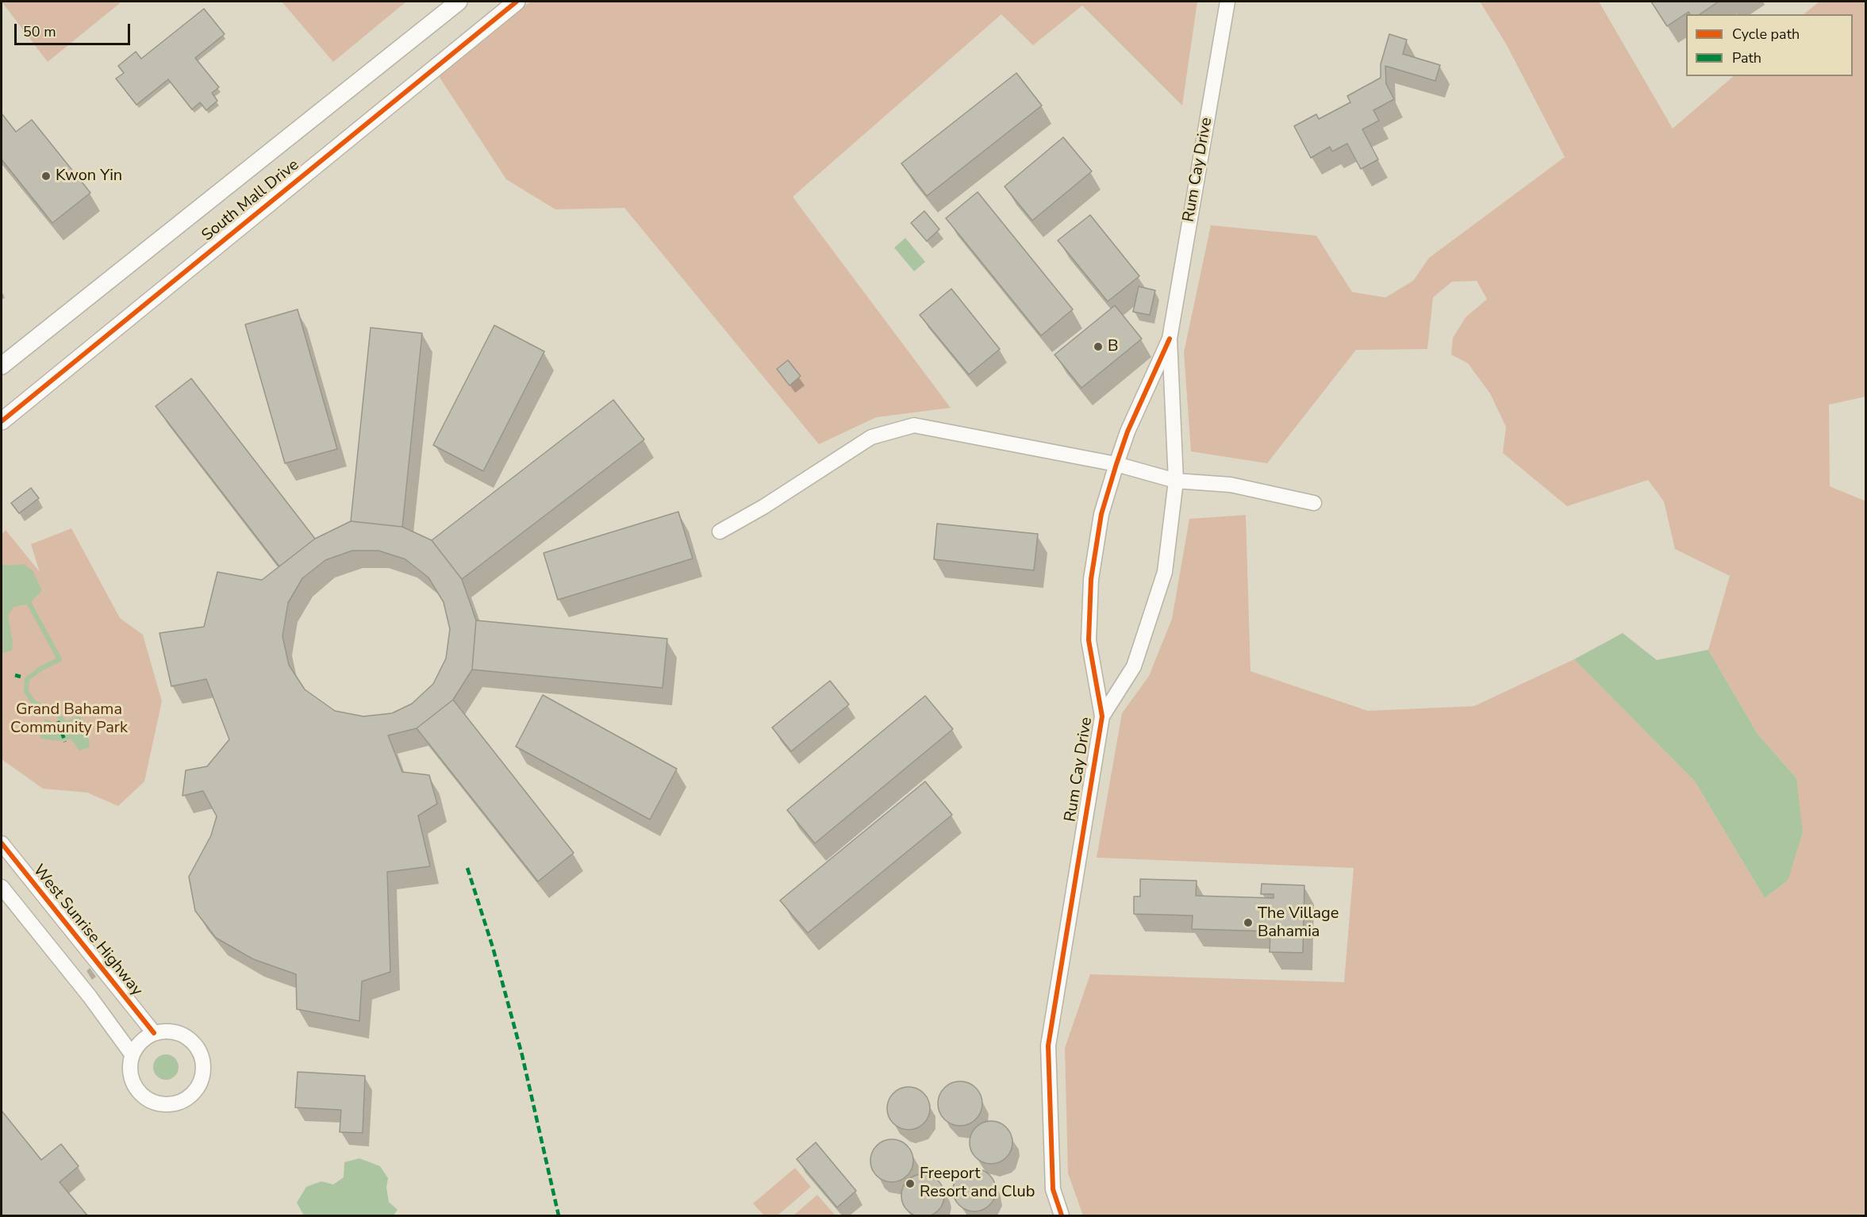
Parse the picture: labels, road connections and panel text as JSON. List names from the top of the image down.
{
  "streets": {
    "street": ["Rum Cay Drive", "South Mall Drive", "West Sunrise Highway"]
  },
  "parks": ["Grand Bahama Community Park"],
  "places": [
    "Kwon Yin",
    "B",
    "The Village Bahamia",
    "Freeport Resort and Club"
  ],
  "legend": ["Cycle path", "Path"],
  "scale_bar": "50 m"
}
